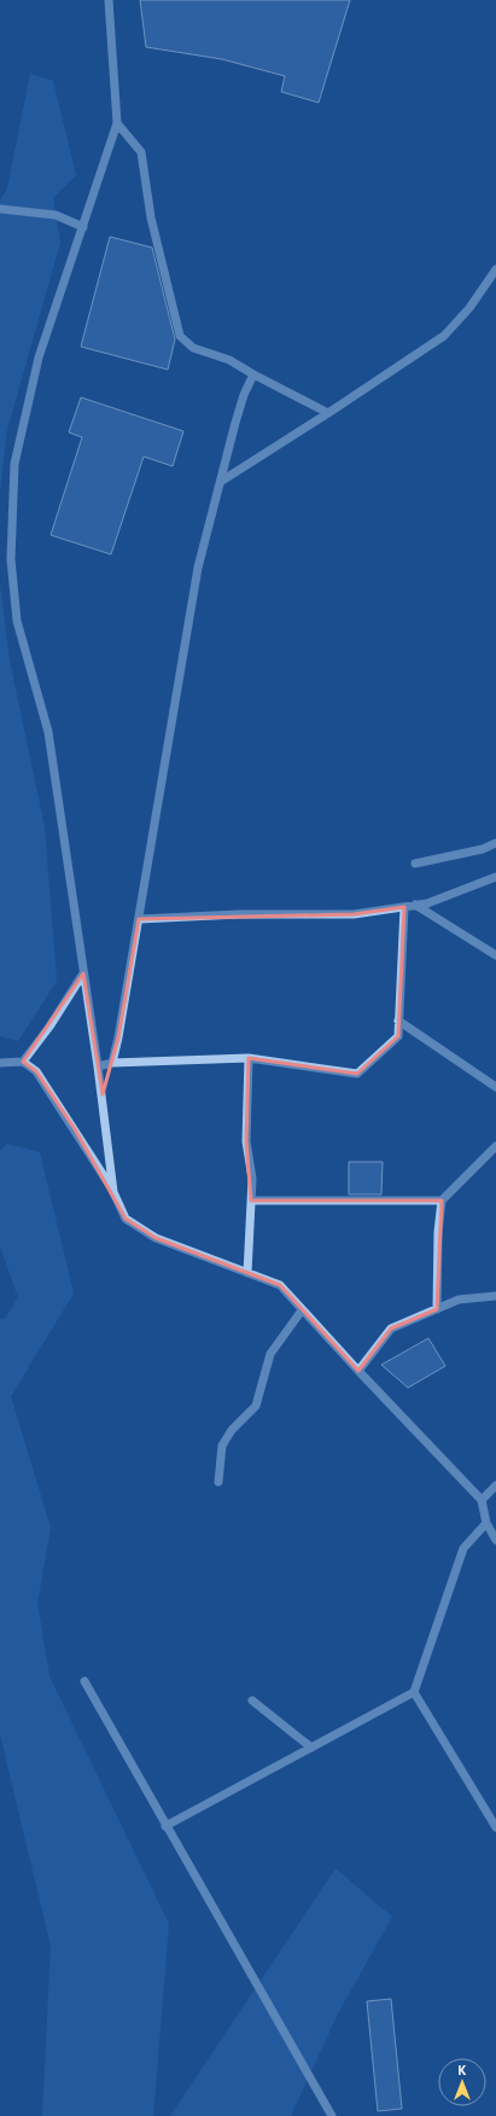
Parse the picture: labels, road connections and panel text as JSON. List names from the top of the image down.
{
  "north": "top"
}
